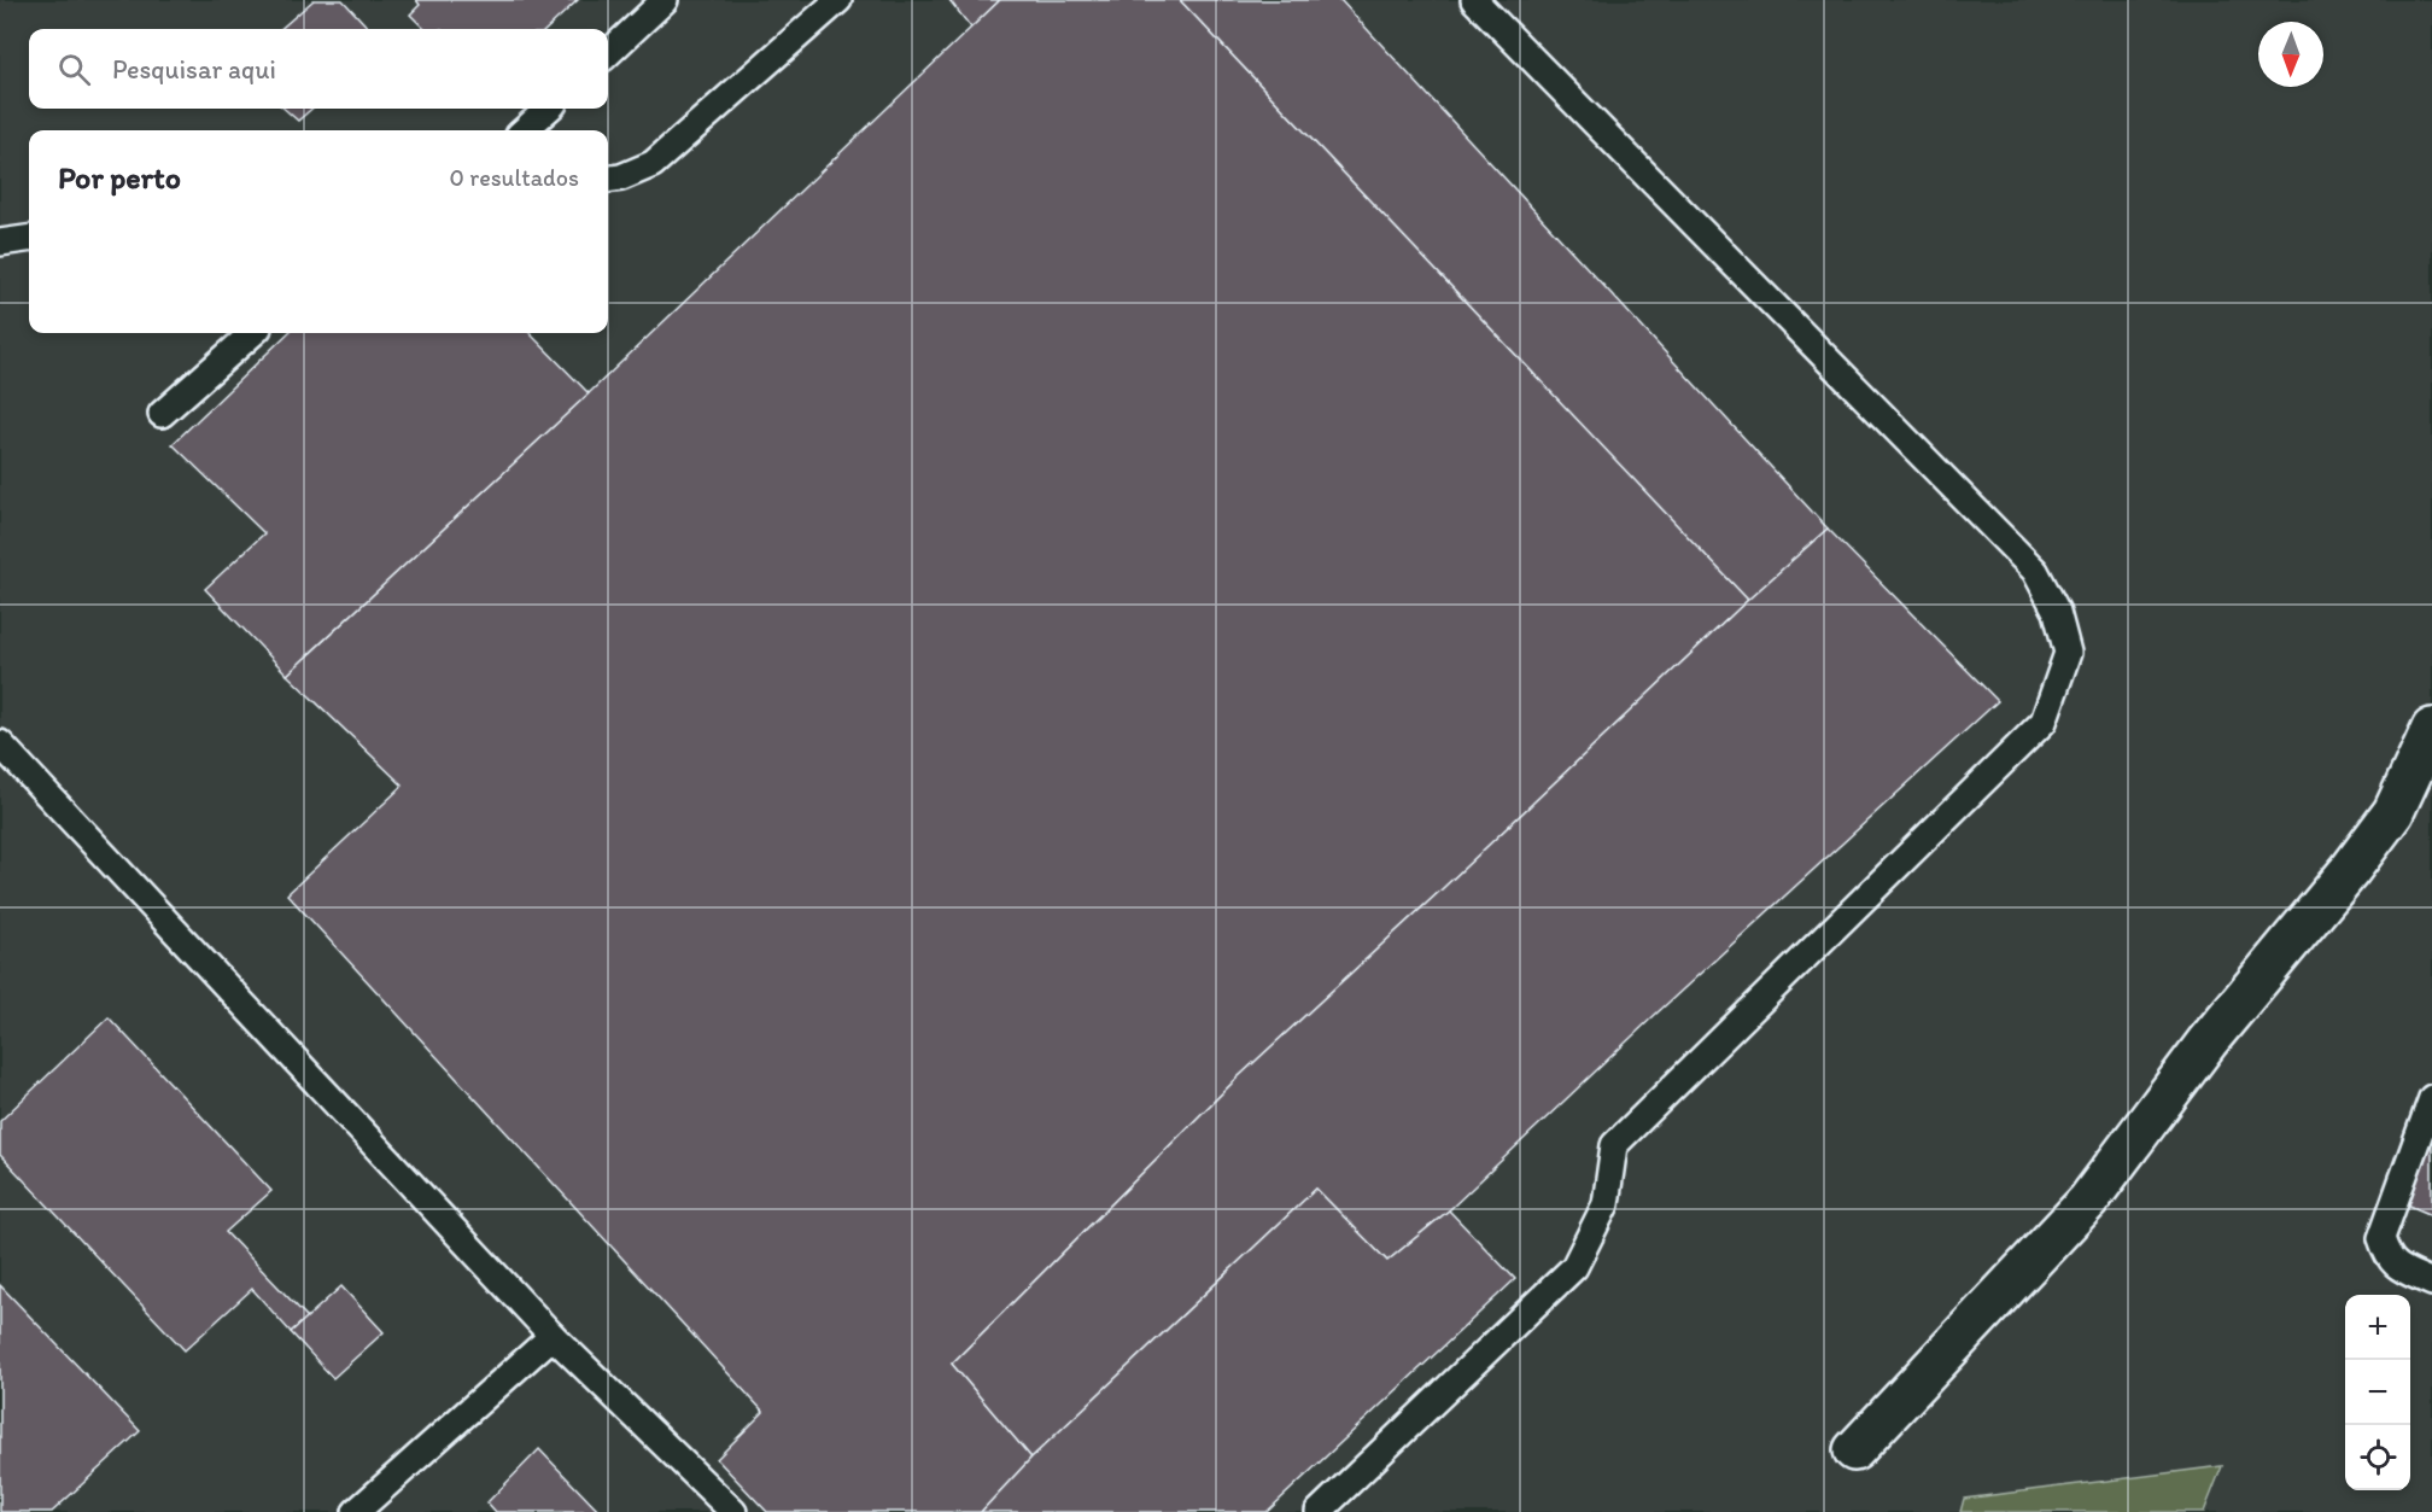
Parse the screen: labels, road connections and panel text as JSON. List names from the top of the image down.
{
  "north": "bottom",
  "page": {
    "search": "Pesquisar aqui",
    "heading": ["Por perto", "0 resultados"],
    "map_buttons": ["+", "−"]
  }
}
